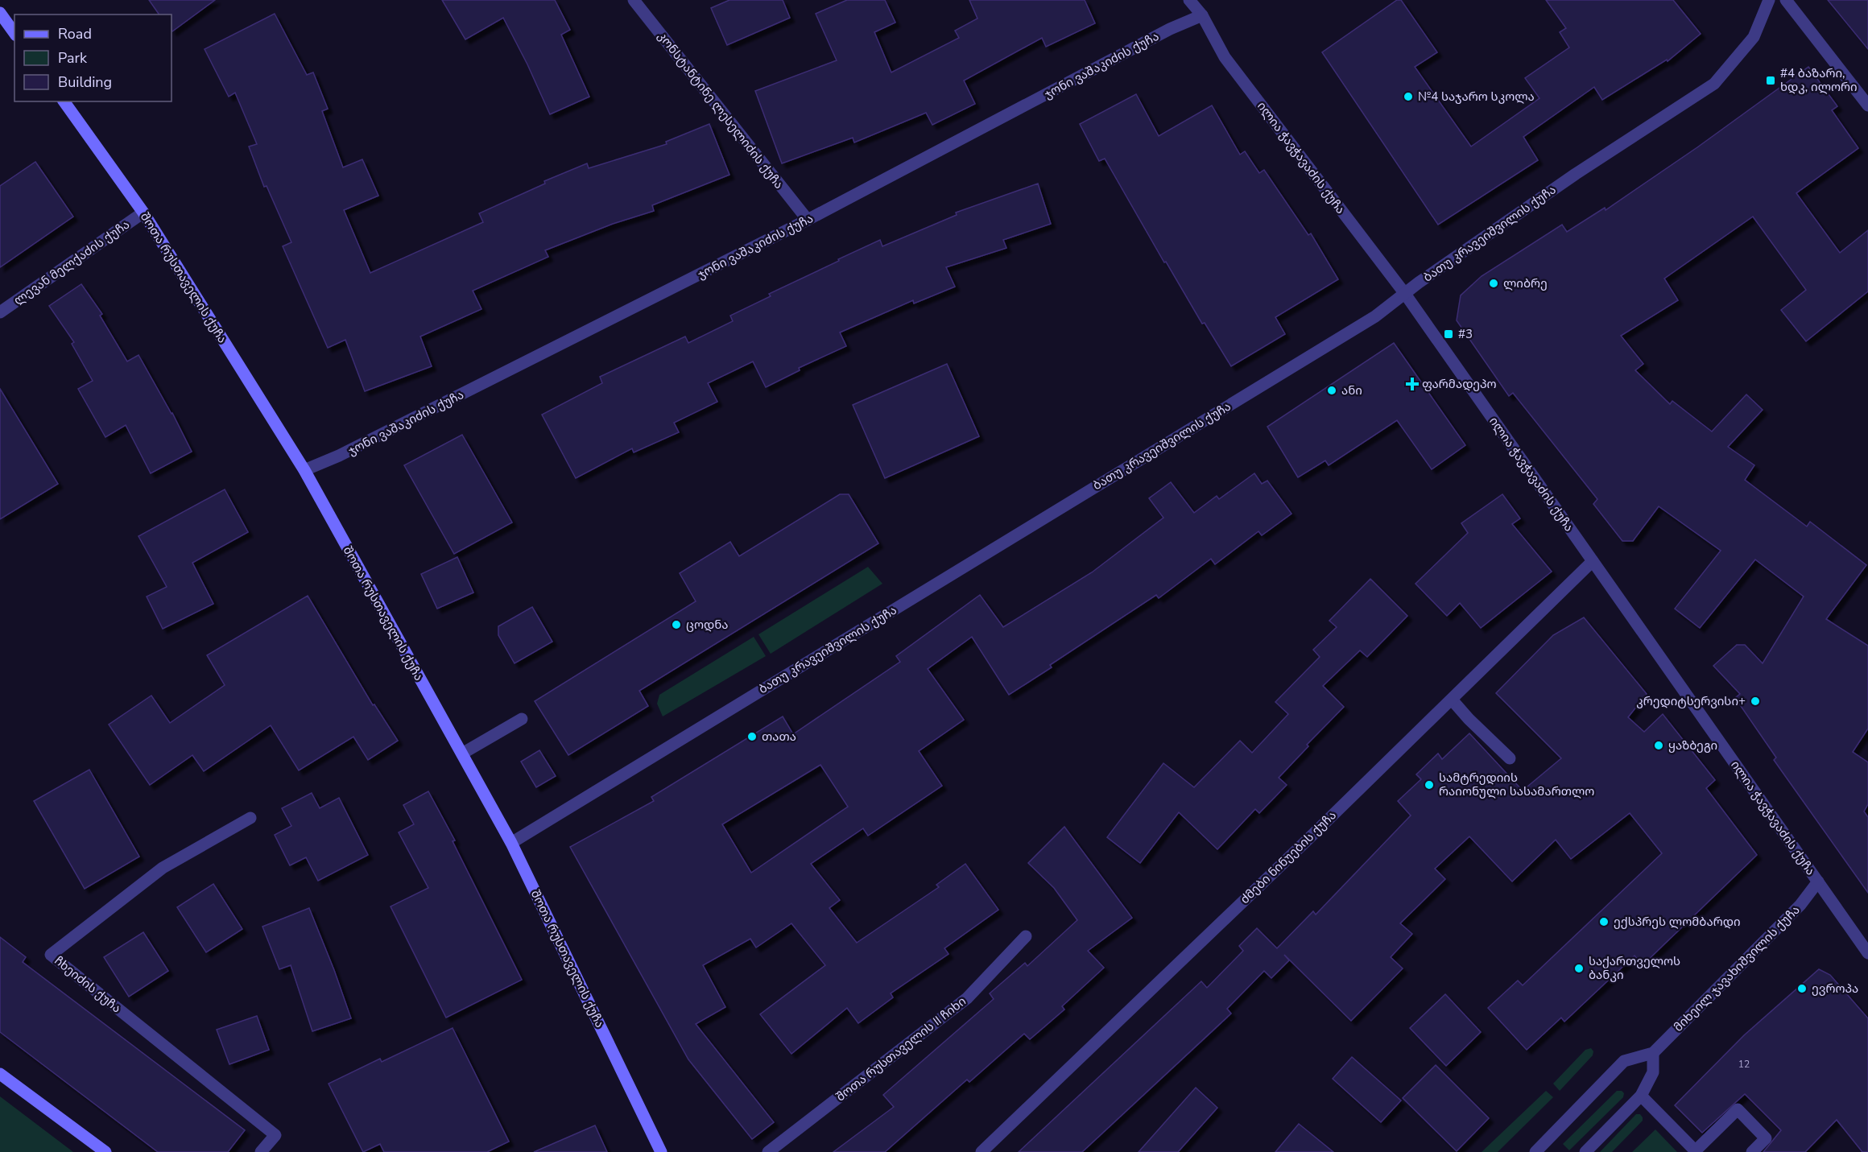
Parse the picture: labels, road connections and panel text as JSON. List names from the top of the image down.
{
  "streets": {
    "main road": ["შოთა რუსთაველის ქუჩა"],
    "street": [
      "ჯონი ვაშაკიძის ქუჩა",
      "კონსტანტინე ლესელიძის ქუჩა",
      "ილია ჭავჭავაძის ქუჩა",
      "ბათუ კრავეიშვილის ქუჩა",
      "ლევან მელქაძის ქუჩა",
      "ძმები ნინუების ქუჩა",
      "მიხეილ ჯავახიშვილის ქუჩა",
      "ჩხეიძის ქუჩა",
      "შოთა რუსთაველის II ჩიხი"
    ]
  },
  "crossings": [
    ["ჯონი ვაშაკიძის ქუჩა", "კონსტანტინე ლესელიძის ქუჩა"],
    ["ჯონი ვაშაკიძის ქუჩა", "ილია ჭავჭავაძის ქუჩა"],
    ["ჯონი ვაშაკიძის ქუჩა", "შოთა რუსთაველის ქუჩა"],
    ["ილია ჭავჭავაძის ქუჩა", "ბათუ კრავეიშვილის ქუჩა"],
    ["ილია ჭავჭავაძის ქუჩა", "ძმები ნინუების ქუჩა"],
    ["ილია ჭავჭავაძის ქუჩა", "მიხეილ ჯავახიშვილის ქუჩა"],
    ["ბათუ კრავეიშვილის ქუჩა", "შოთა რუსთაველის ქუჩა"],
    ["ლევან მელქაძის ქუჩა", "შოთა რუსთაველის ქუჩა"]
  ],
  "places": {
    "transit": ["#4 ბაზარი, ხდკ, ილორი", "#3"],
    "other": [
      "№4 საჯარო სკოლა",
      "ლიბრე",
      "ანი",
      "ცოდნა",
      "კრედიტსერვისი+",
      "თათა",
      "ყაზბეგი",
      "სამტრედიის რაიონული სასამართლო",
      "ექსპრეს ლომბარდი",
      "საქართველოს ბანკი",
      "ევროპა"
    ],
    "health": ["ფარმადეპო"]
  },
  "house_numbers": ["12"],
  "legend": ["Road", "Park", "Building"]
}
